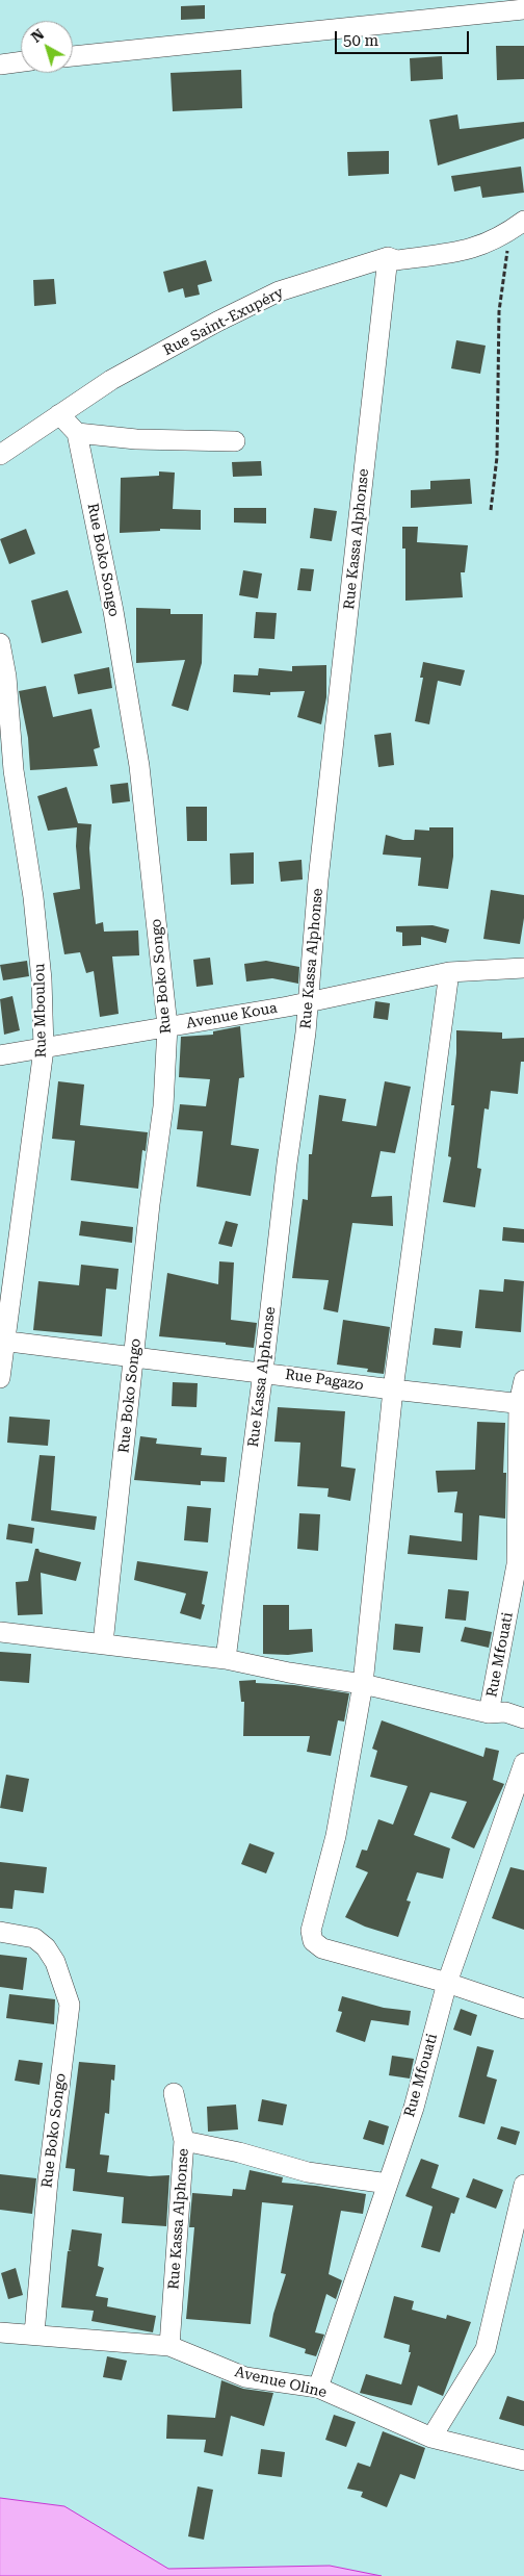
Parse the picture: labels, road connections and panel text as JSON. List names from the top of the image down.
{
  "streets": {
    "street": [
      "Rue Saint-Exupéry",
      "Rue Kassa Alphonse",
      "Rue Boko Songo",
      "Rue Mboulou",
      "Avenue Koua",
      "Rue Pagazo",
      "Rue Mfouati",
      "Avenue Oline"
    ]
  },
  "crossings": [
    ["Rue Saint-Exupéry", "Rue Kassa Alphonse"],
    ["Rue Kassa Alphonse", "Avenue Koua"],
    ["Rue Kassa Alphonse", "Rue Pagazo"],
    ["Rue Kassa Alphonse", "Avenue Oline"],
    ["Rue Boko Songo", "Avenue Koua"],
    ["Rue Boko Songo", "Rue Pagazo"],
    ["Rue Boko Songo", "Avenue Oline"],
    ["Rue Mboulou", "Avenue Koua"],
    ["Rue Mboulou", "Rue Pagazo"],
    ["Rue Pagazo", "Rue Mfouati"],
    ["Rue Mfouati", "Avenue Oline"]
  ],
  "scale_bar": "50 m",
  "north": "top left"
}
